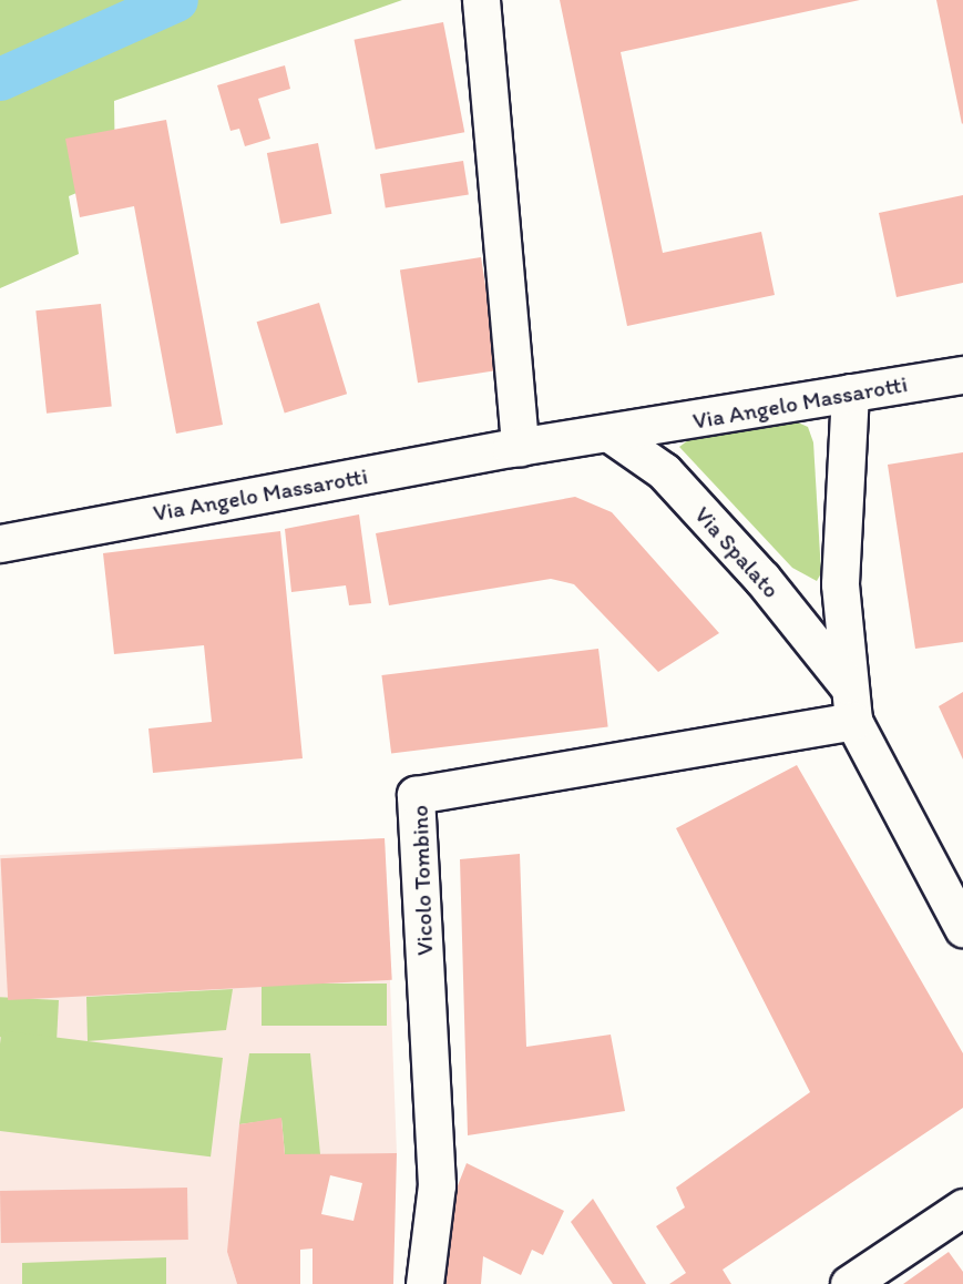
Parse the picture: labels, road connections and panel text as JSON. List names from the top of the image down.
{
  "streets": {
    "street": ["Via Angelo Massarotti", "Via Spalato", "Vicolo Tombino"]
  },
  "crossings": [
    ["Via Angelo Massarotti", "Via Spalato"],
    ["Via Spalato", "Vicolo Tombino"]
  ]
}
